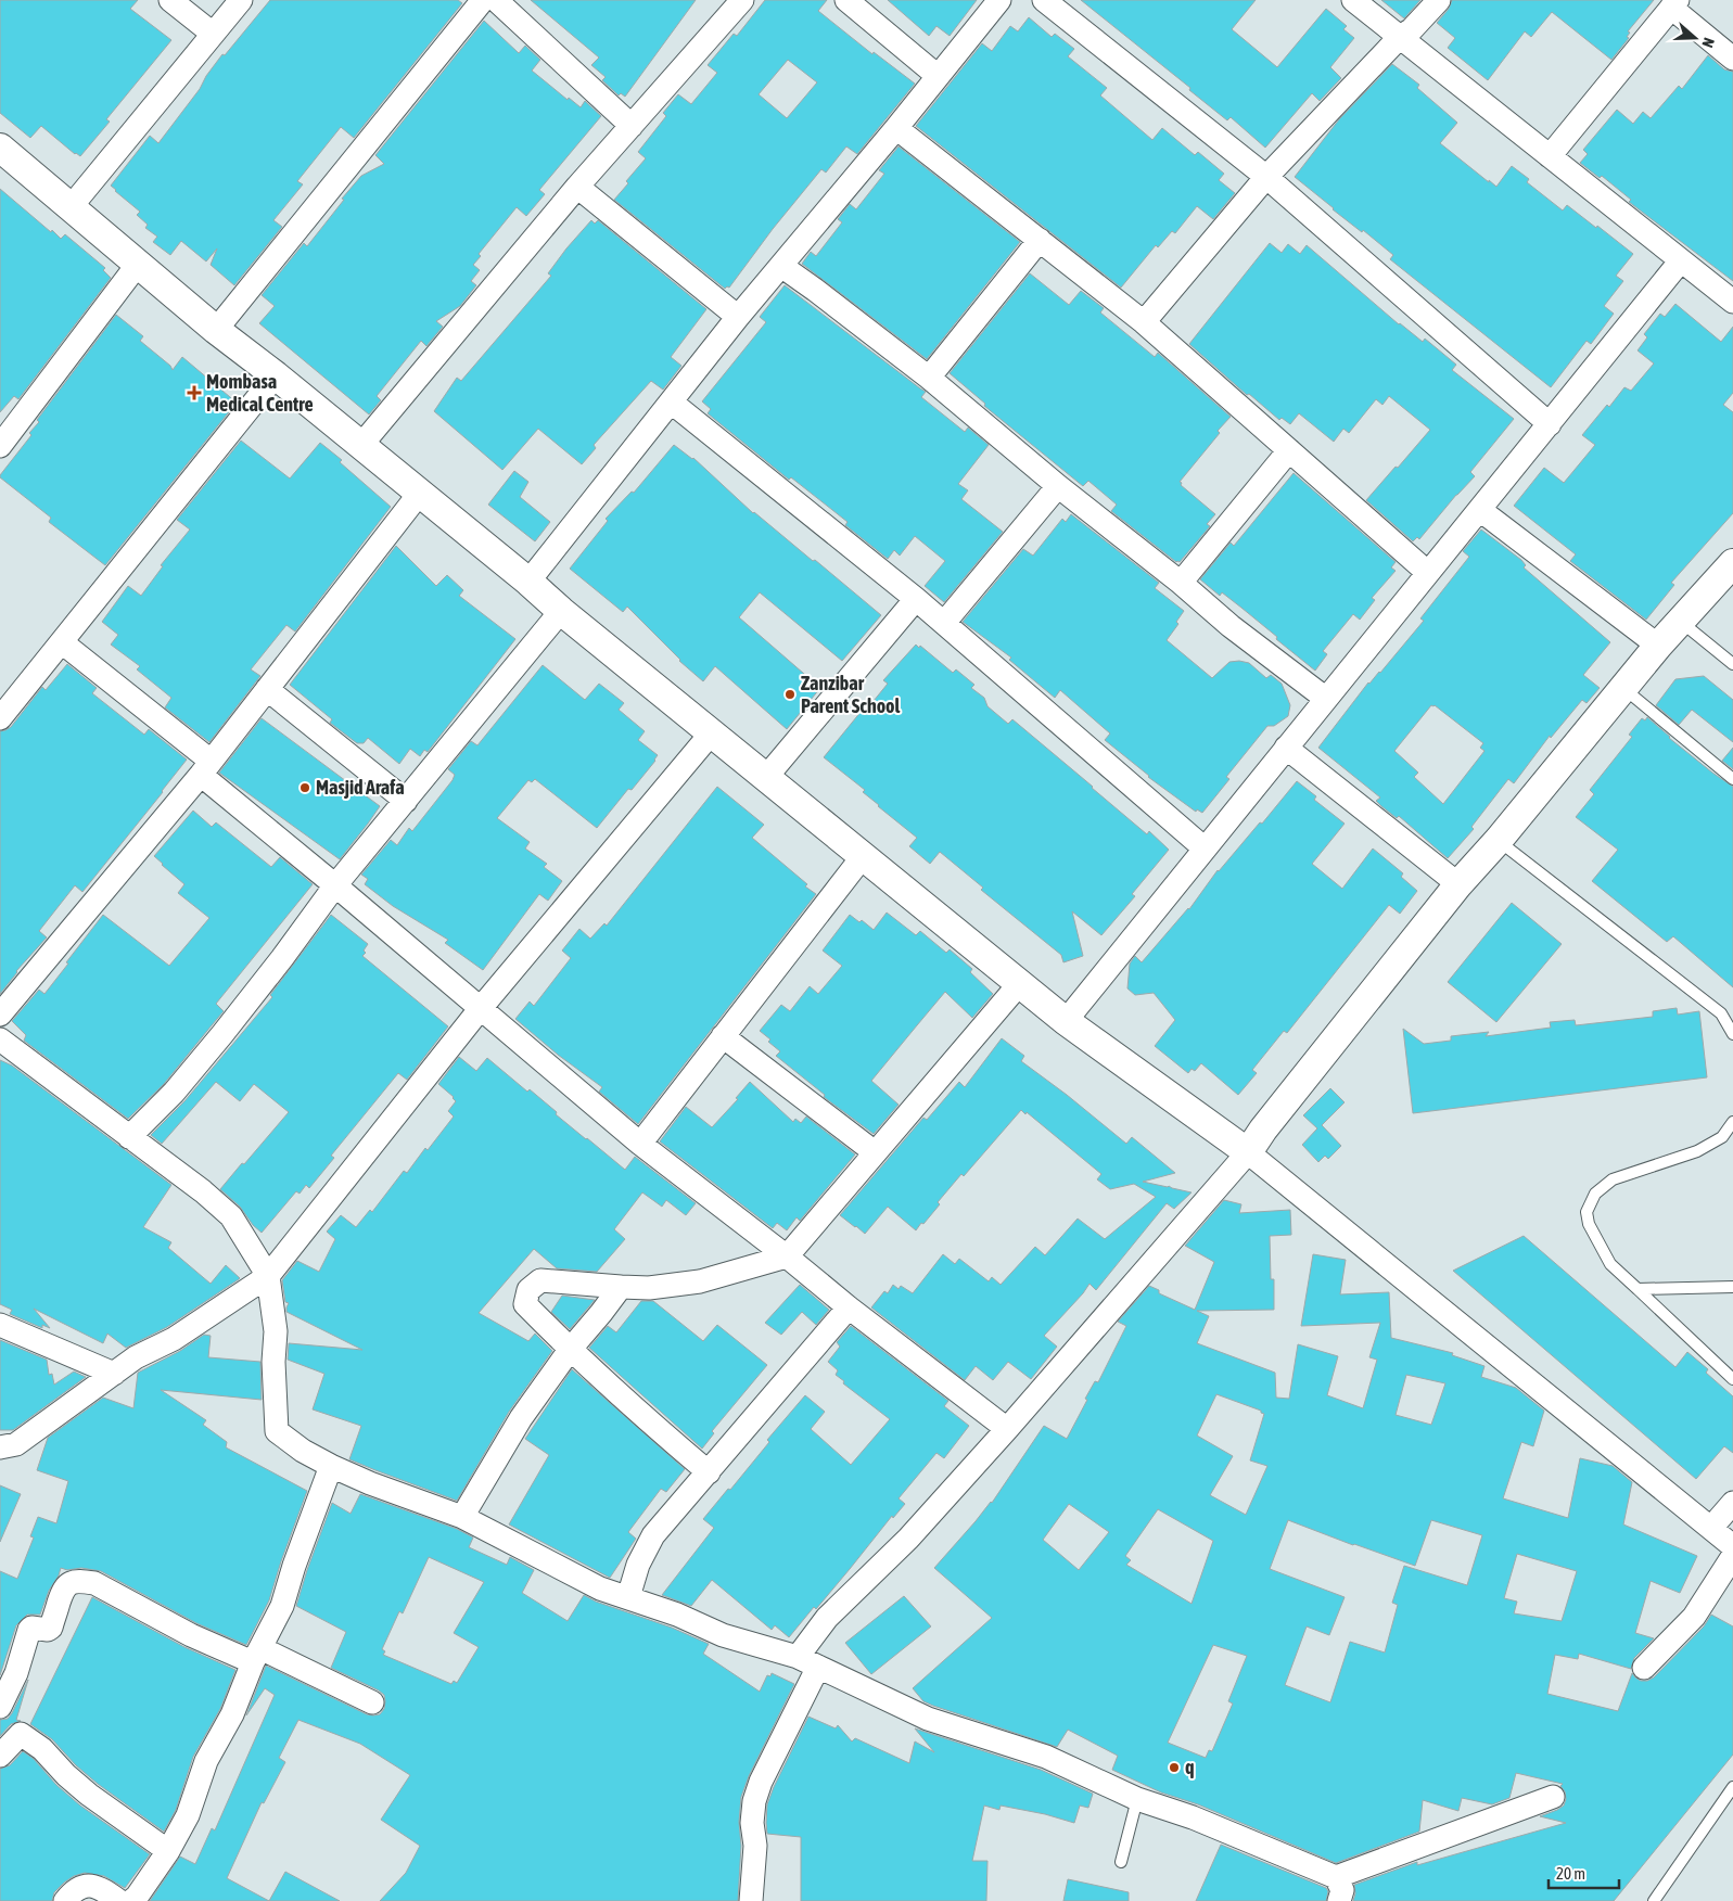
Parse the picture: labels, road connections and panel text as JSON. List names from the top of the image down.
{
  "places": {
    "health": ["Mombasa Medical Centre"],
    "other": ["Zanzibar Parent School", "Masjid Arafa", "q"]
  },
  "scale_bar": "20 m",
  "north": "right"
}
